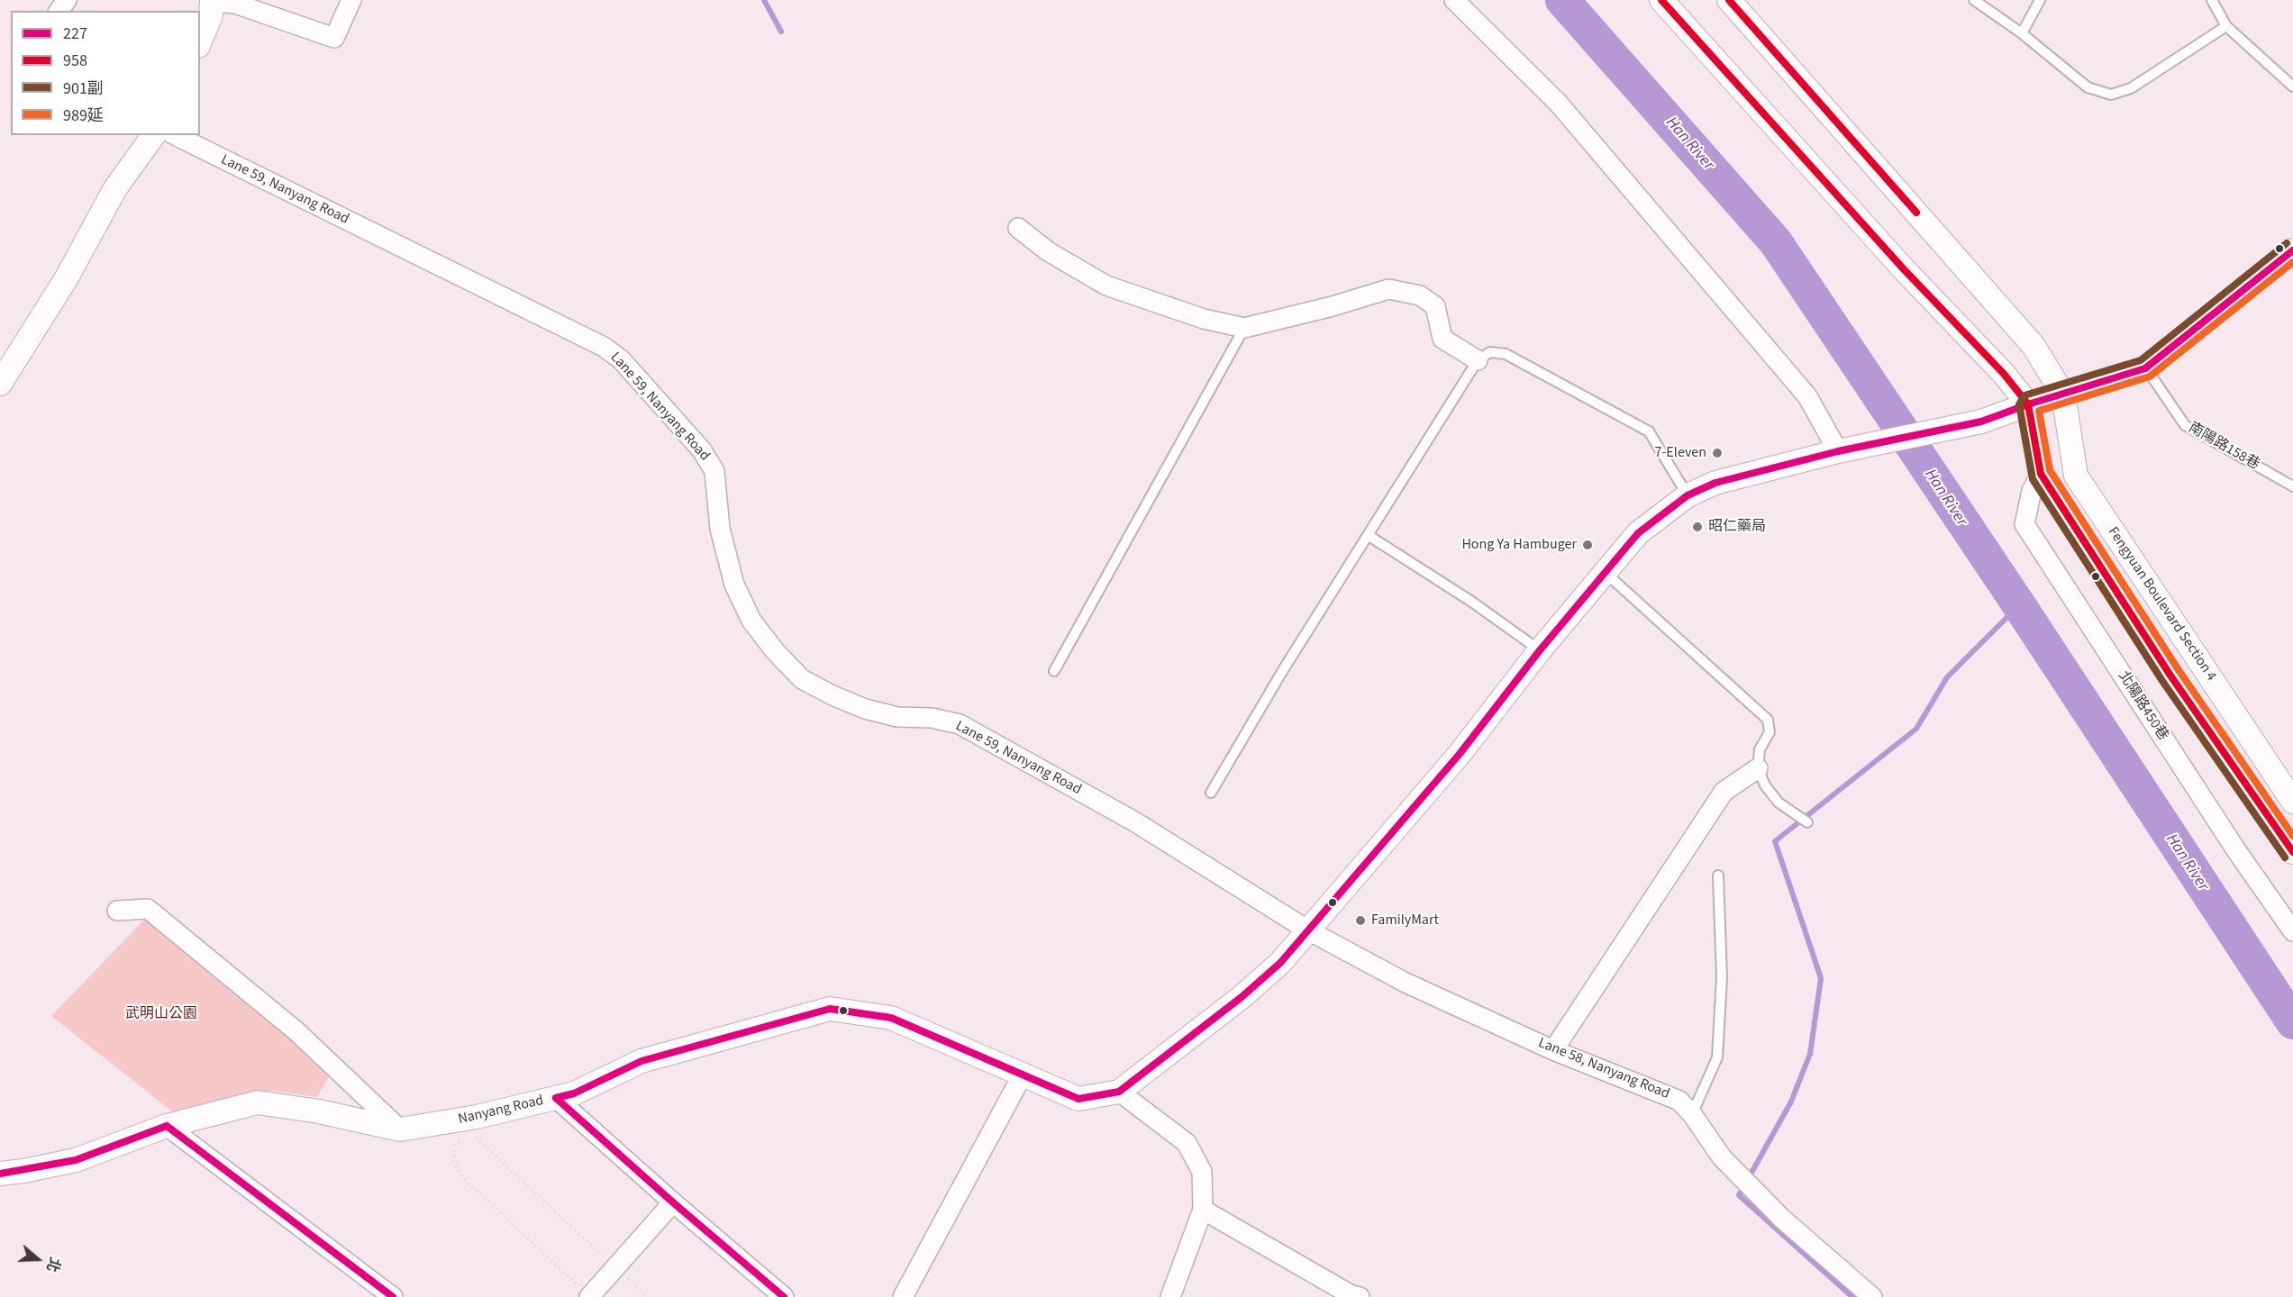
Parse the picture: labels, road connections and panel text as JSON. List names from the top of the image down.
{
  "streets": {
    "street": [
      "Lane 59, Nanyang Road",
      "Fengyuan Boulevard Section 4",
      "北陽路450巷",
      "Lane 58, Nanyang Road",
      "Nanyang Road"
    ],
    "lane": ["南陽路158巷"]
  },
  "crossings": [
    ["Lane 59, Nanyang Road", "Lane 58, Nanyang Road"],
    ["Lane 59, Nanyang Road", "Nanyang Road"],
    ["Fengyuan Boulevard Section 4", "北陽路450巷"],
    ["Fengyuan Boulevard Section 4", "Nanyang Road"],
    ["Lane 58, Nanyang Road", "Nanyang Road"]
  ],
  "water": ["Han River"],
  "parks": ["武明山公園"],
  "places": [
    "7-Eleven",
    "昭仁藥局",
    "Hong Ya Hambuger",
    "FamilyMart"
  ],
  "lines": [
    "transit line 958",
    "transit line 901副",
    "transit line 227",
    "transit line 989延"
  ],
  "legend": [
    "227",
    "958",
    "901副",
    "989延"
  ],
  "north": "right"
}
